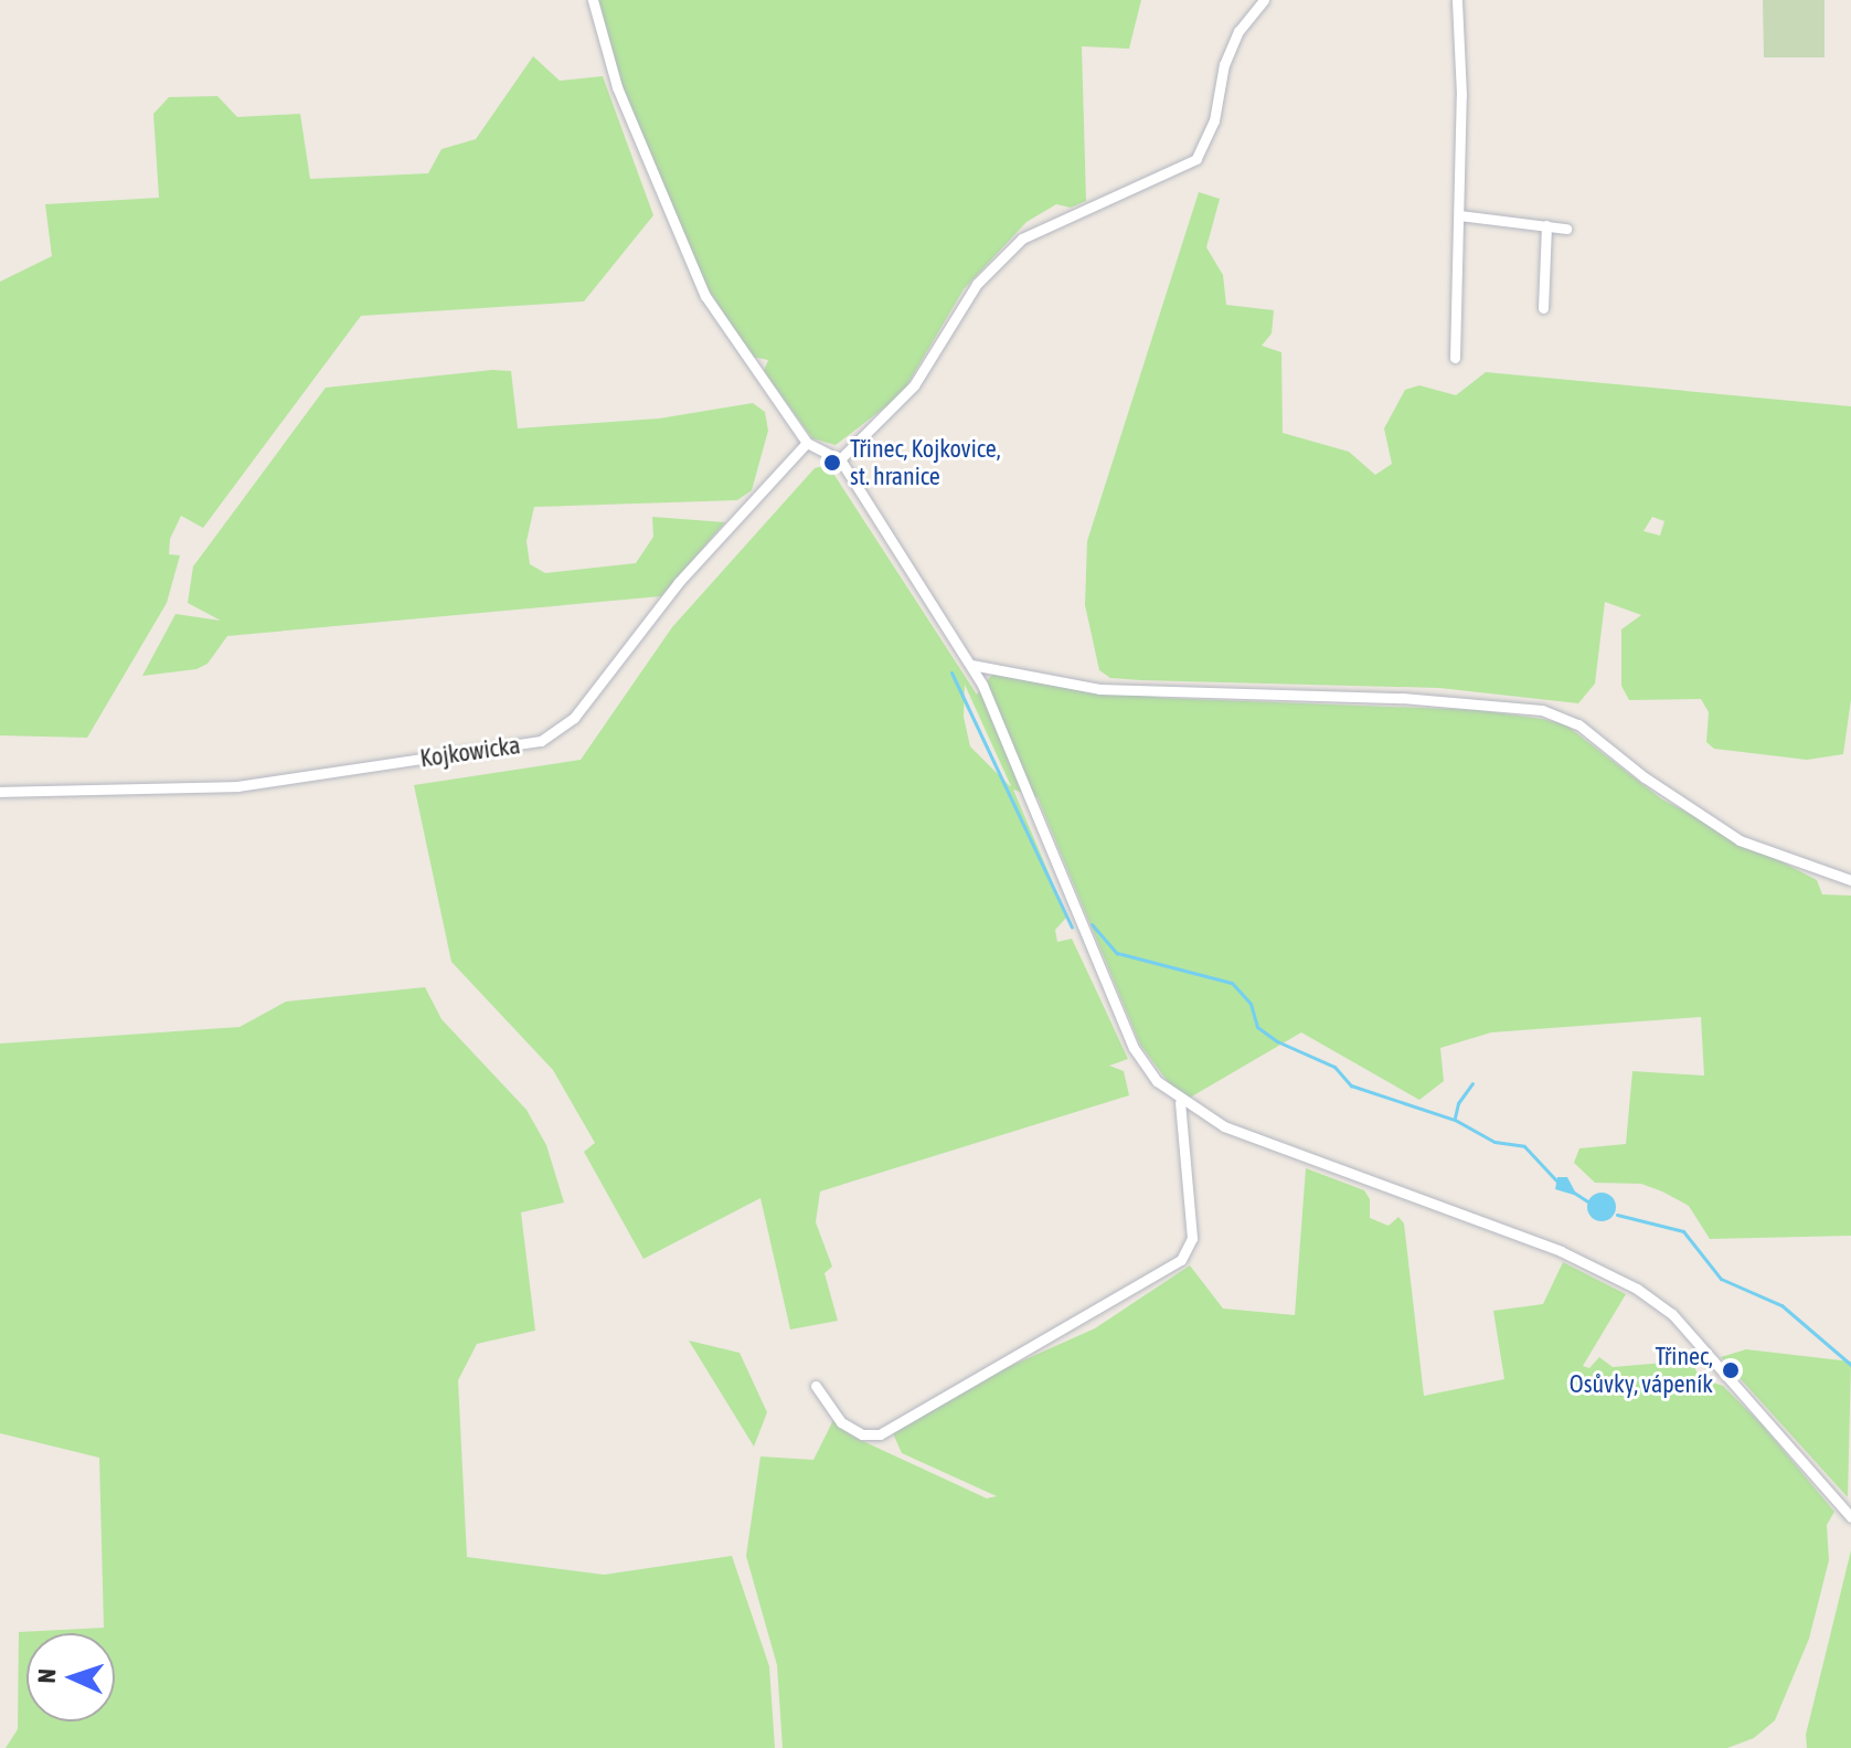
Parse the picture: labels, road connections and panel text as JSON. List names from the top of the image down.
{
  "streets": {
    "street": ["Kojkowicka"]
  },
  "places": ["Třinec, Kojkovice, st. hranice", "Třinec, Osůvky, vápeník"],
  "north": "left"
}
